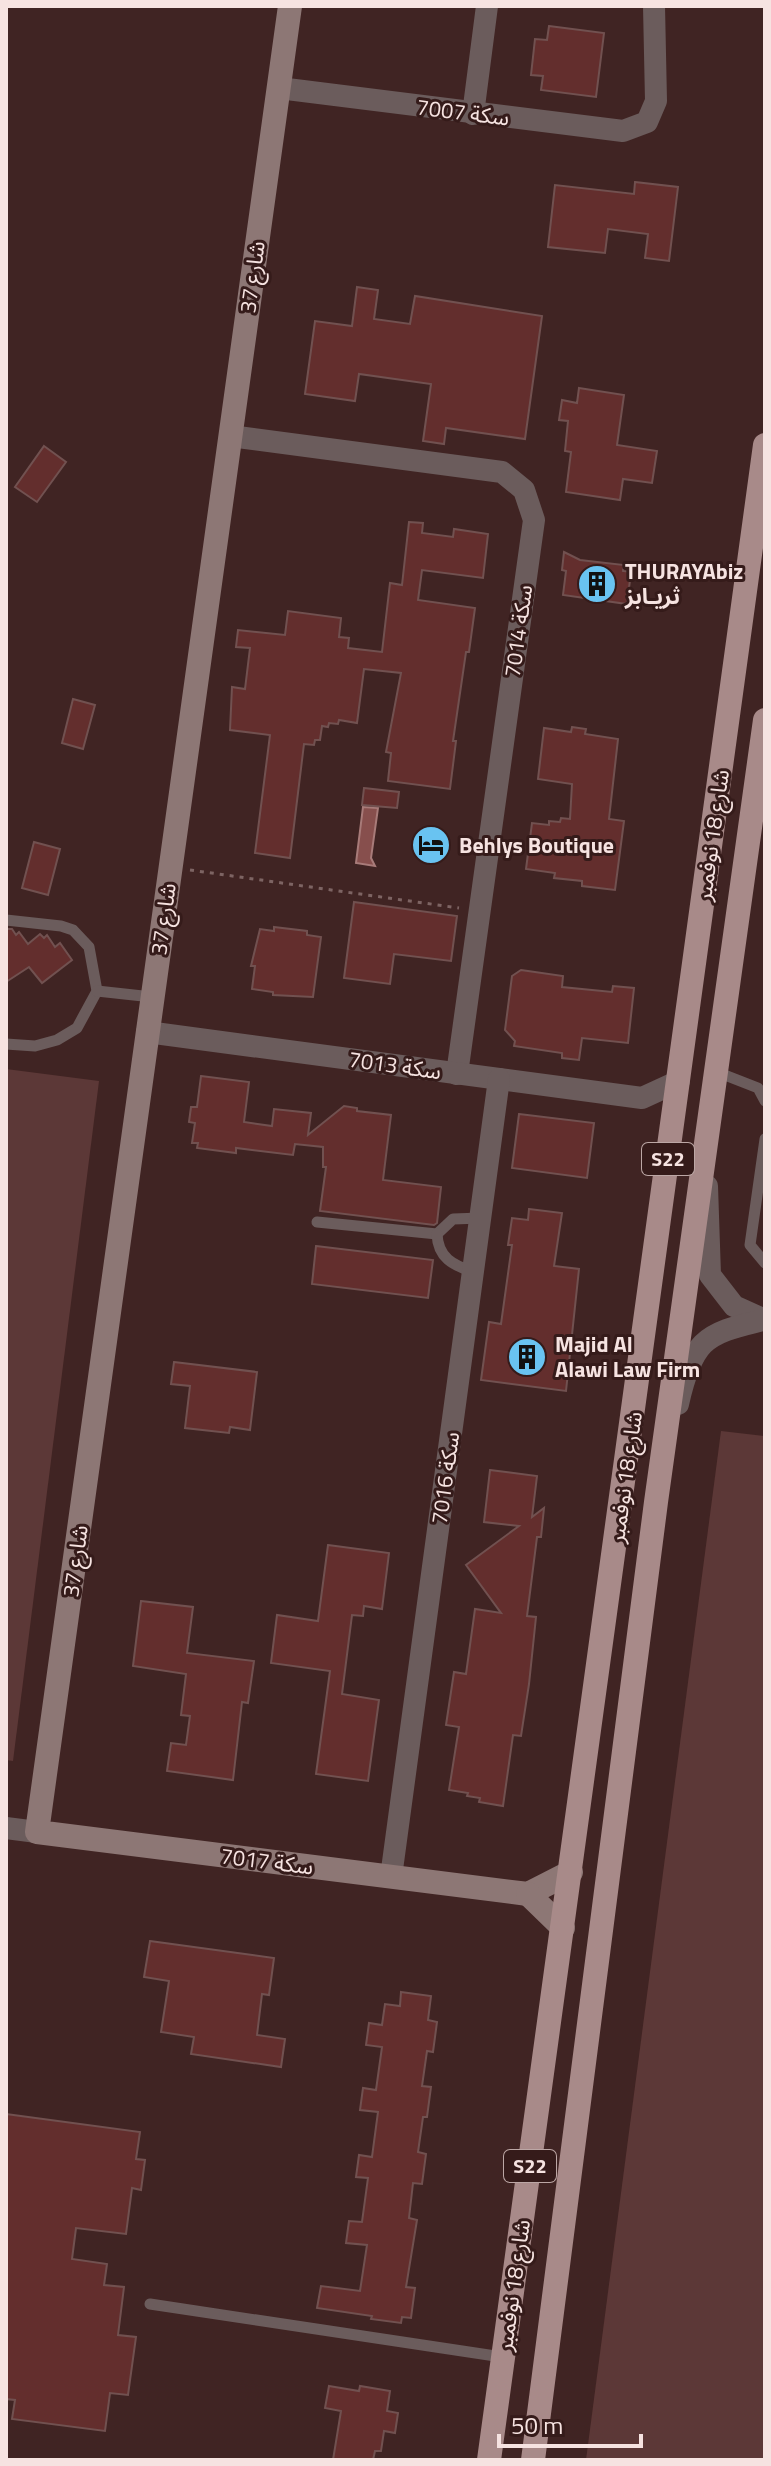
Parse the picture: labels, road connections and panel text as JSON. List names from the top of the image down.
{
  "streets": {
    "main road": ["شارع 18 نوفمبر", "S22"],
    "street": [
      "سكة 7007",
      "شارع 37",
      "سكة 7014",
      "سكة 7013",
      "سكة 7016",
      "سكة 7017"
    ]
  },
  "crossings": [
    ["سكة 7007", "شارع 37"],
    ["شارع 37", "سكة 7014"],
    ["شارع 37", "سكة 7013"],
    ["شارع 37", "سكة 7017"],
    ["سكة 7014", "سكة 7013"],
    ["سكة 7013", "سكة 7016"],
    ["سكة 7016", "سكة 7017"]
  ],
  "places": {
    "building": ["THURAYAbiz ثريـابز", "Majid Al Alawi Law Firm"],
    "hotel": ["Behlys Boutique"]
  },
  "scale_bar": "50 m"
}
